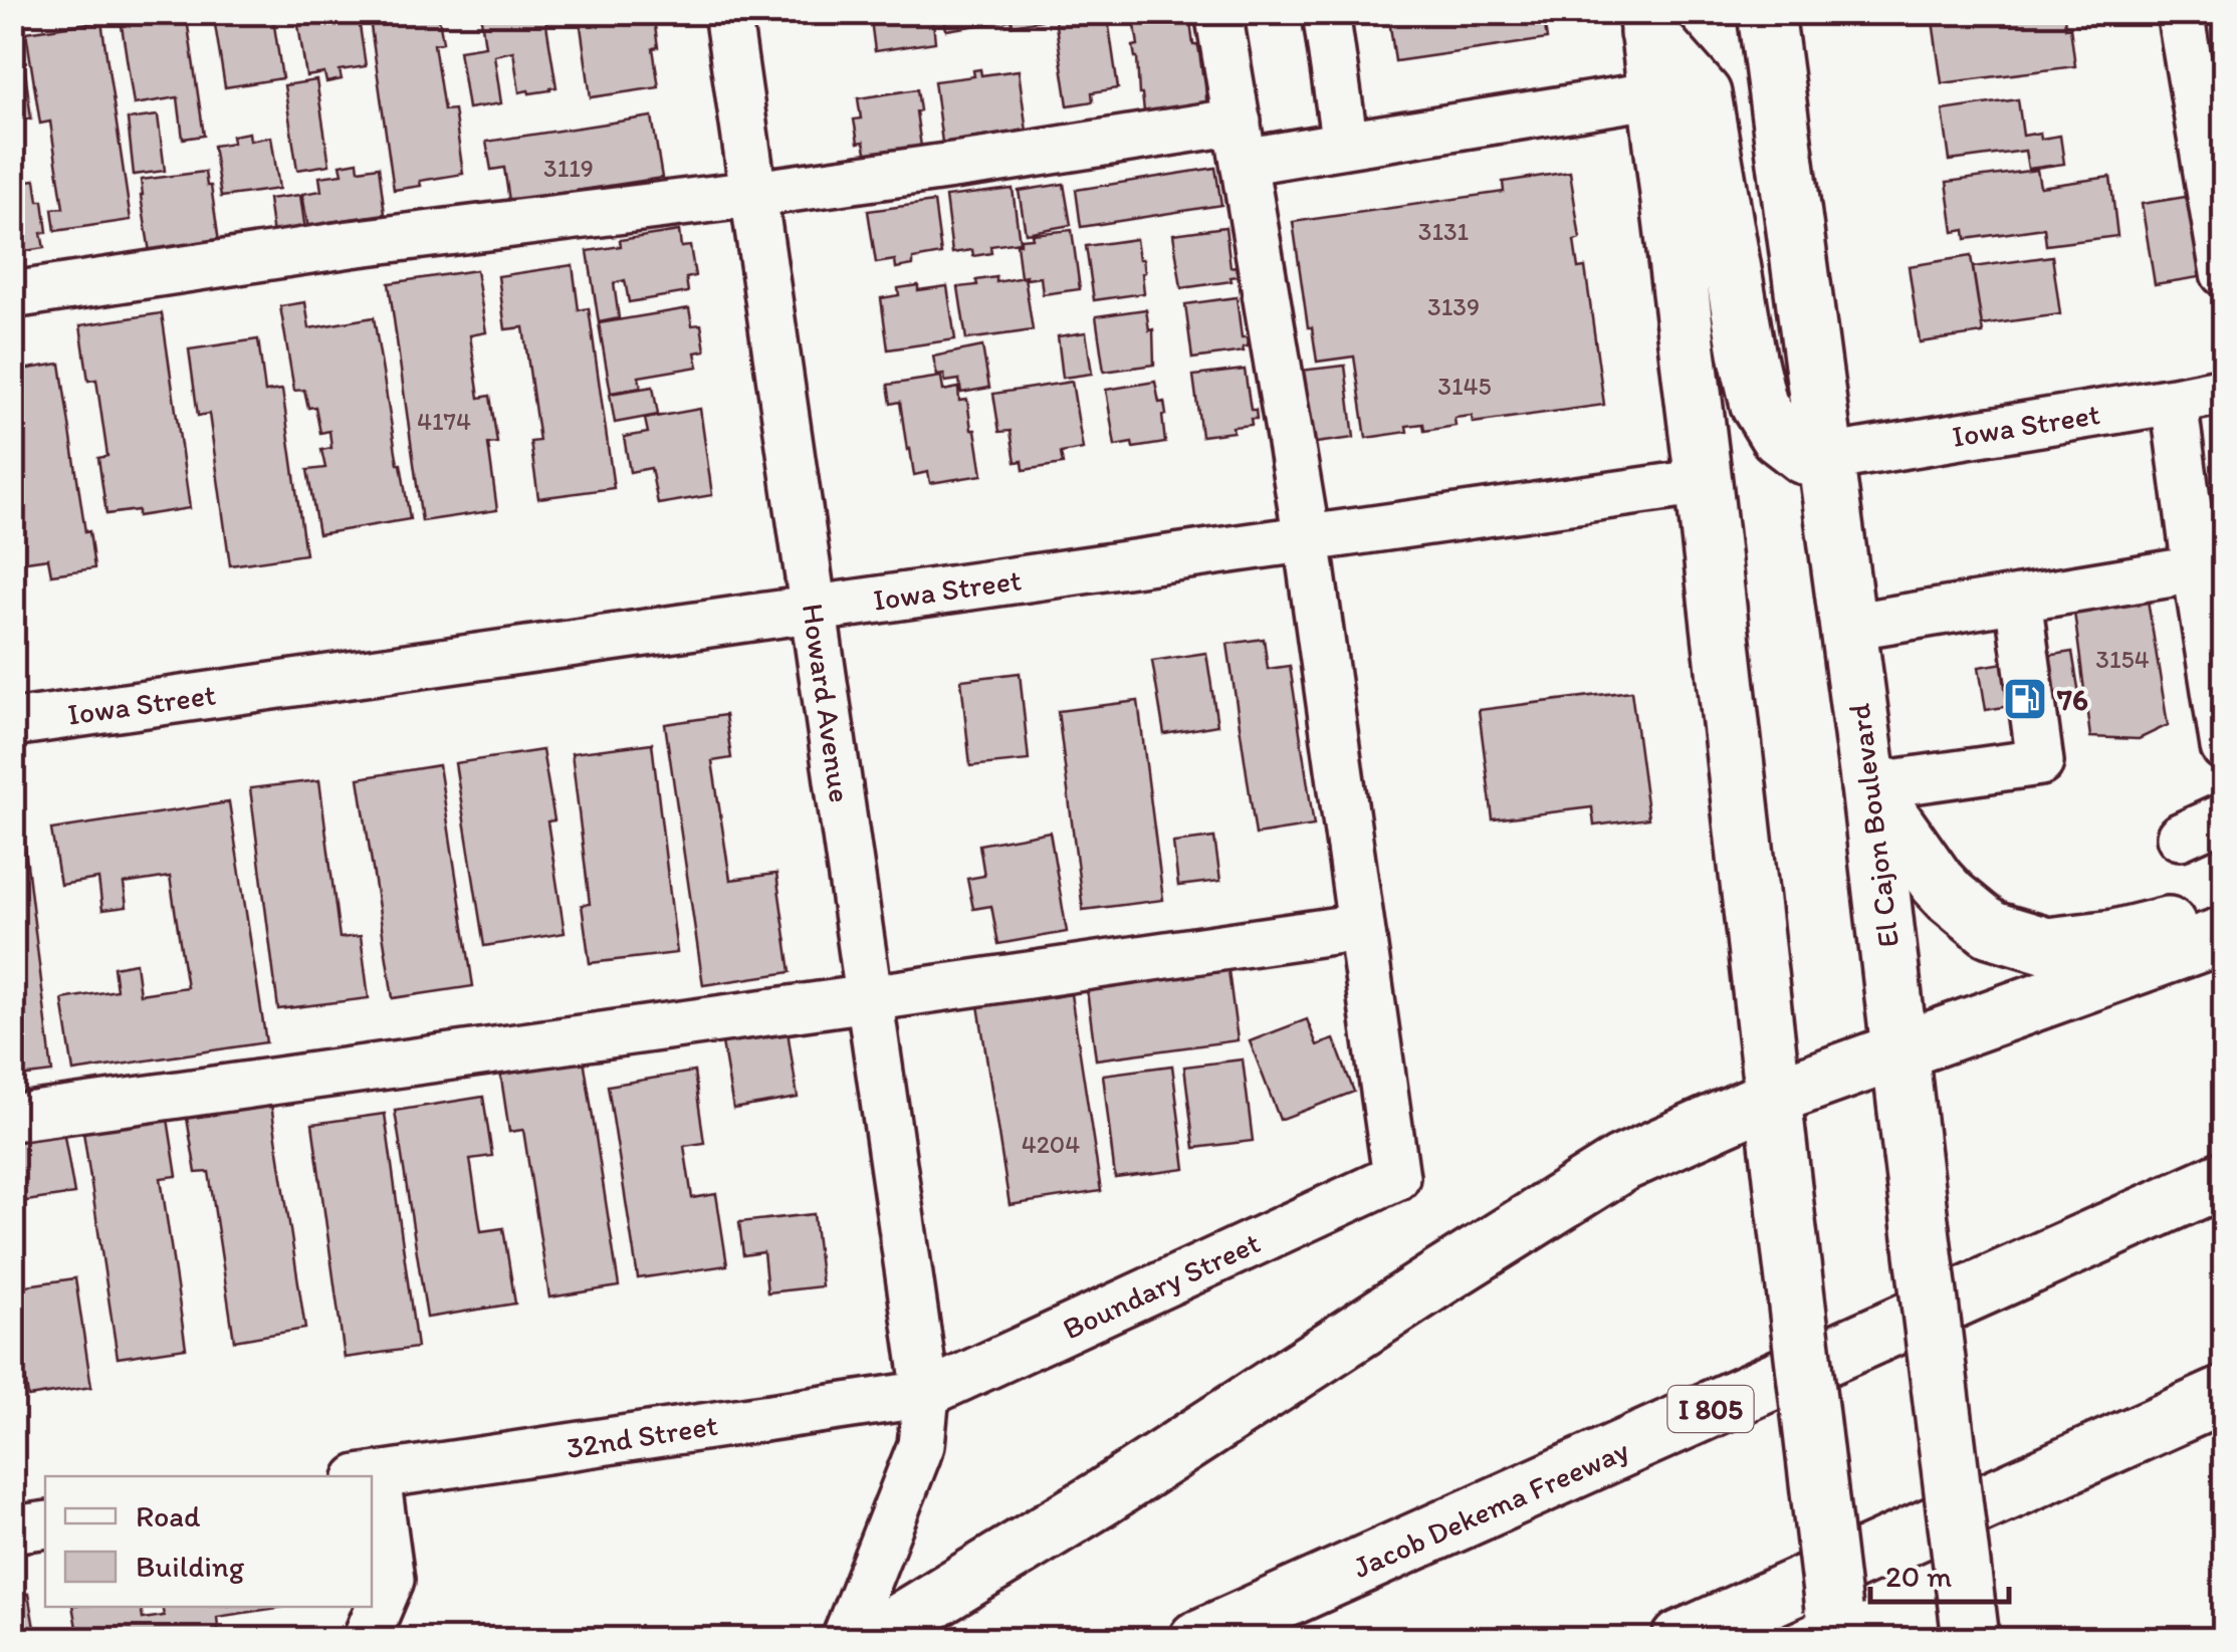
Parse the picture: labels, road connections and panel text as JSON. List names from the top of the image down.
{
  "streets": {
    "main road": ["El Cajon Boulevard", "I 805", "Jacob Dekema Freeway"],
    "street": [
      "Iowa Street",
      "Howard Avenue",
      "Boundary Street",
      "32nd Street"
    ]
  },
  "crossings": [
    ["Iowa Street", "Howard Avenue"],
    ["Iowa Street", "El Cajon Boulevard"],
    ["Howard Avenue", "Boundary Street"],
    ["Howard Avenue", "32nd Street"],
    ["Boundary Street", "32nd Street"]
  ],
  "places": {
    "fuel station": ["76"]
  },
  "house_numbers": [
    "3119",
    "3131",
    "3139",
    "3145",
    "4174",
    "3154",
    "4204"
  ],
  "legend": ["Road", "Building"],
  "scale_bar": "20 m"
}
